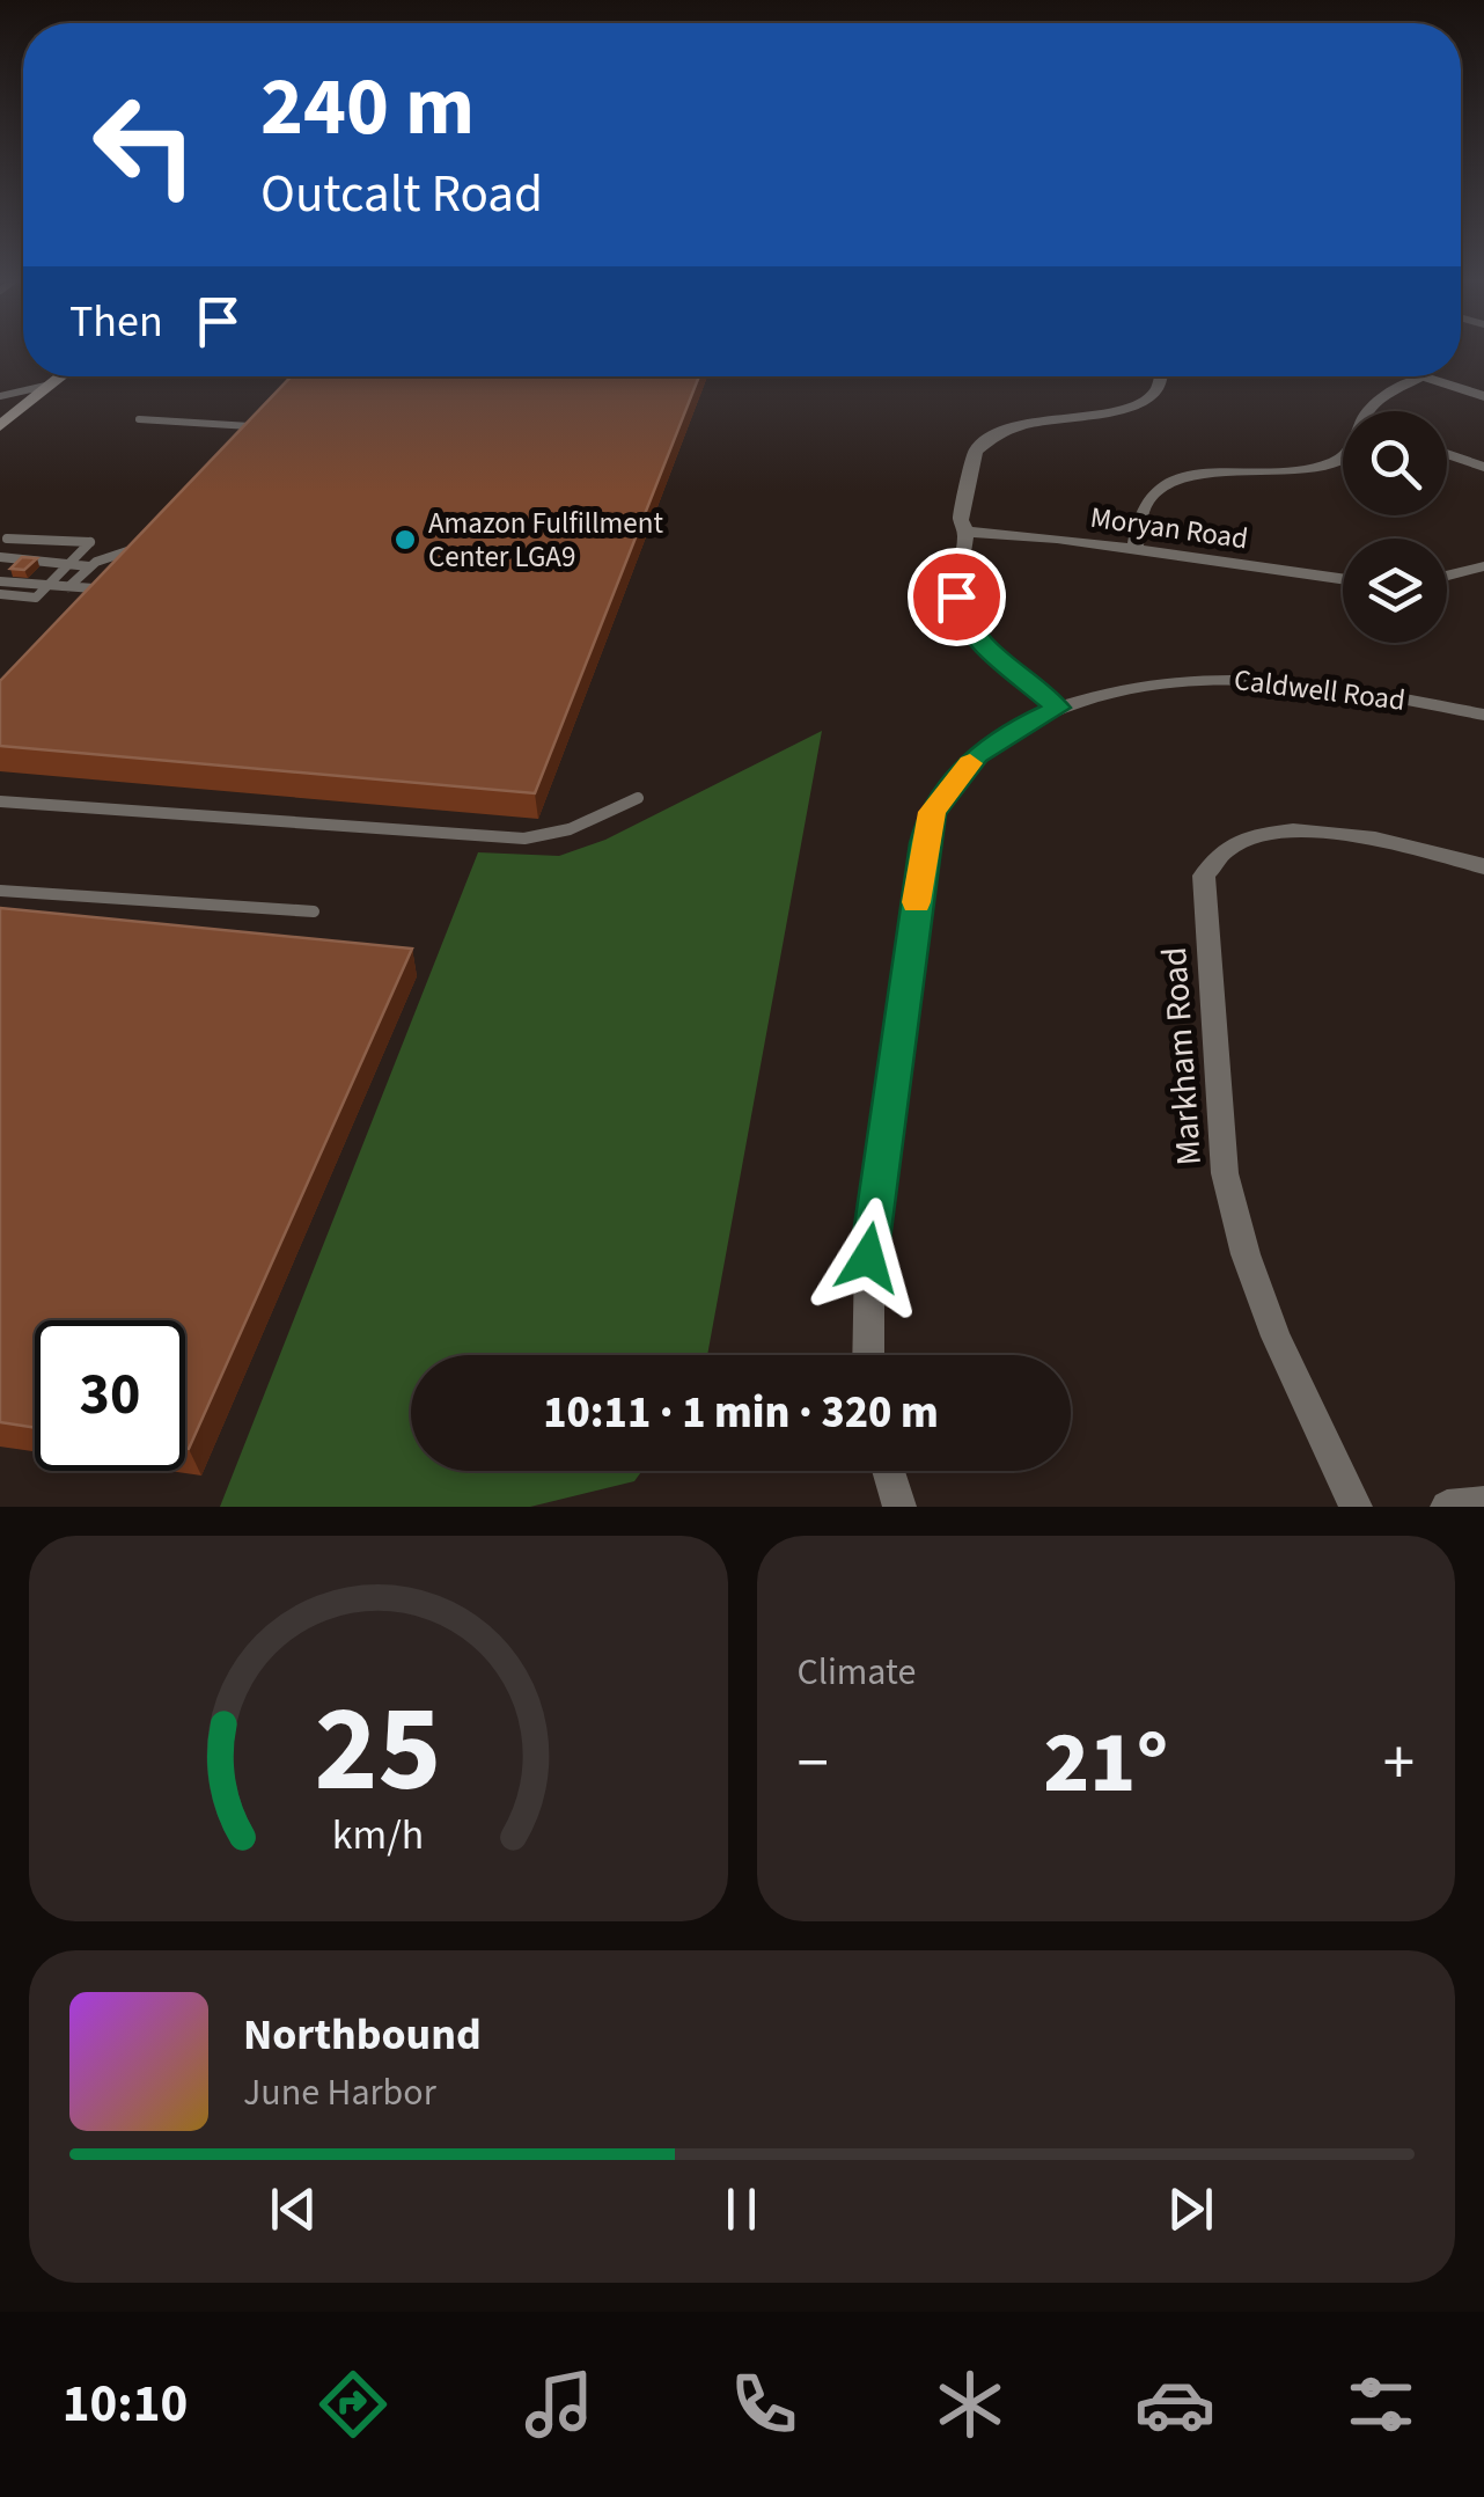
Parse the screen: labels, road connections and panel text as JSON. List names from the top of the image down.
{
  "streets": {
    "street": ["Moryan Road", "Caldwell Road", "Markham Road"]
  },
  "places": ["Amazon Fulfillment Center LGA9"],
  "page": {
    "turn": ["240 m", "Outcalt Road"],
    "then": "Then",
    "limit": "30",
    "trip": "10:11 · 1 min · 320 m",
    "tile": "Climate",
    "heat": ["−", "21°", "+"],
    "song": ["Northbound", "June Harbor"],
    "tabs": "10:10",
    "gauge": ["25", "km/h"]
  }
}
